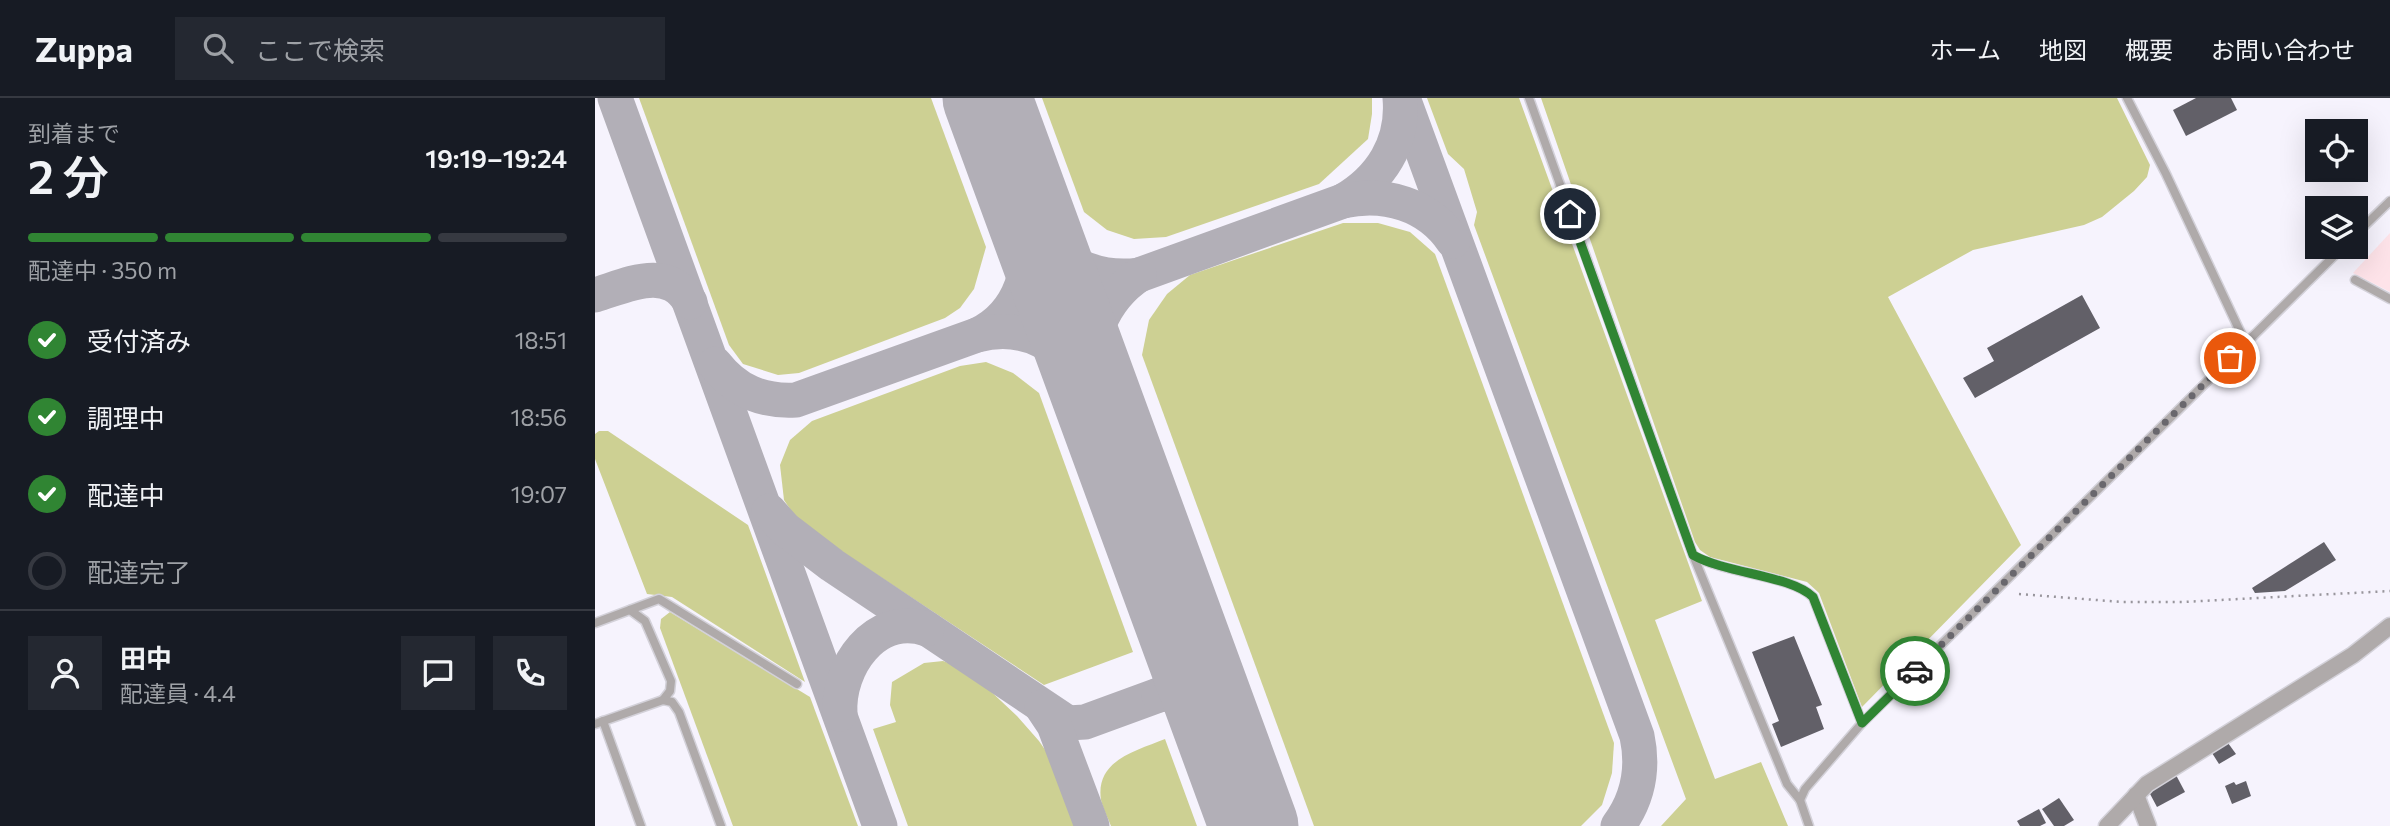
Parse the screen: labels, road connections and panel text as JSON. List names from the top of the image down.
{
  "page": {
    "header": "Zuppa",
    "search": "ここで検索",
    "nav": [
      "ホーム",
      "地図",
      "概要",
      "お問い合わせ"
    ],
    "heading": ["2 分", "到着まで", "19:19–19:24"],
    "panel": ["田中", "配達員 · 4.4"],
    "bar": "配達中 · 350 m",
    "list": [
      ["受付済み", "18:51"],
      ["調理中", "18:56"],
      ["配達中", "19:07"],
      "配達完了"
    ]
  }
}
